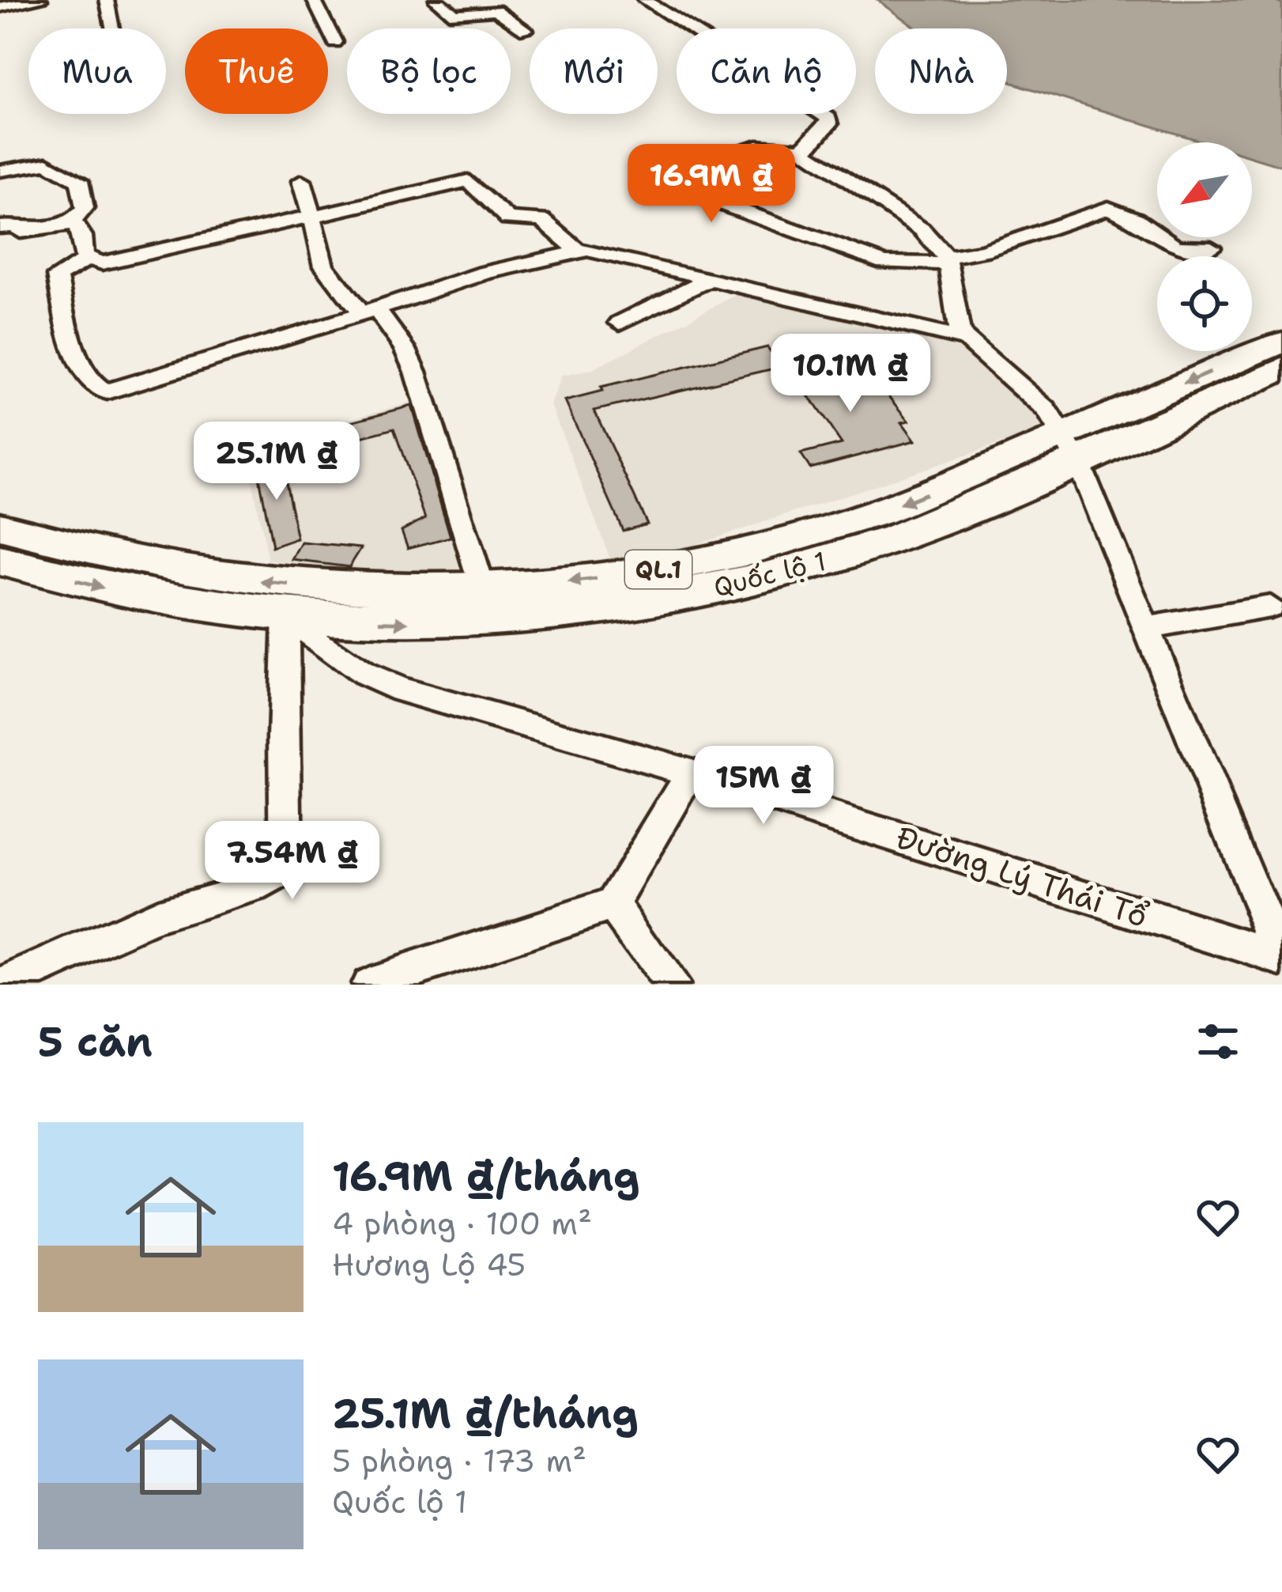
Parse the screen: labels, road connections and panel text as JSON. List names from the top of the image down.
{
  "streets": {
    "highway": ["QL.1", "Quốc lộ 1"],
    "street": ["Đường Lý Thái Tổ"]
  },
  "crossings": [
    ["Quốc lộ 1", "Đường Lý Thái Tổ"]
  ],
  "north": "bottom left",
  "page": {
    "chip": [
      "Mua",
      "Thuê",
      "Bộ lọc",
      "Mới",
      "Căn hộ",
      "Nhà"
    ],
    "price": [
      "16.9M ₫",
      "10.1M ₫",
      "25.1M ₫",
      "15M ₫",
      "7.54M ₫"
    ],
    "heading": "5 căn",
    "list": [
      {
        "name": "16.9M ₫/tháng",
        "note": "4 phòng · 100 m² · Hương Lộ 45"
      },
      {
        "name": "25.1M ₫/tháng",
        "note": "5 phòng · 173 m² · Quốc lộ 1"
      }
    ]
  }
}
